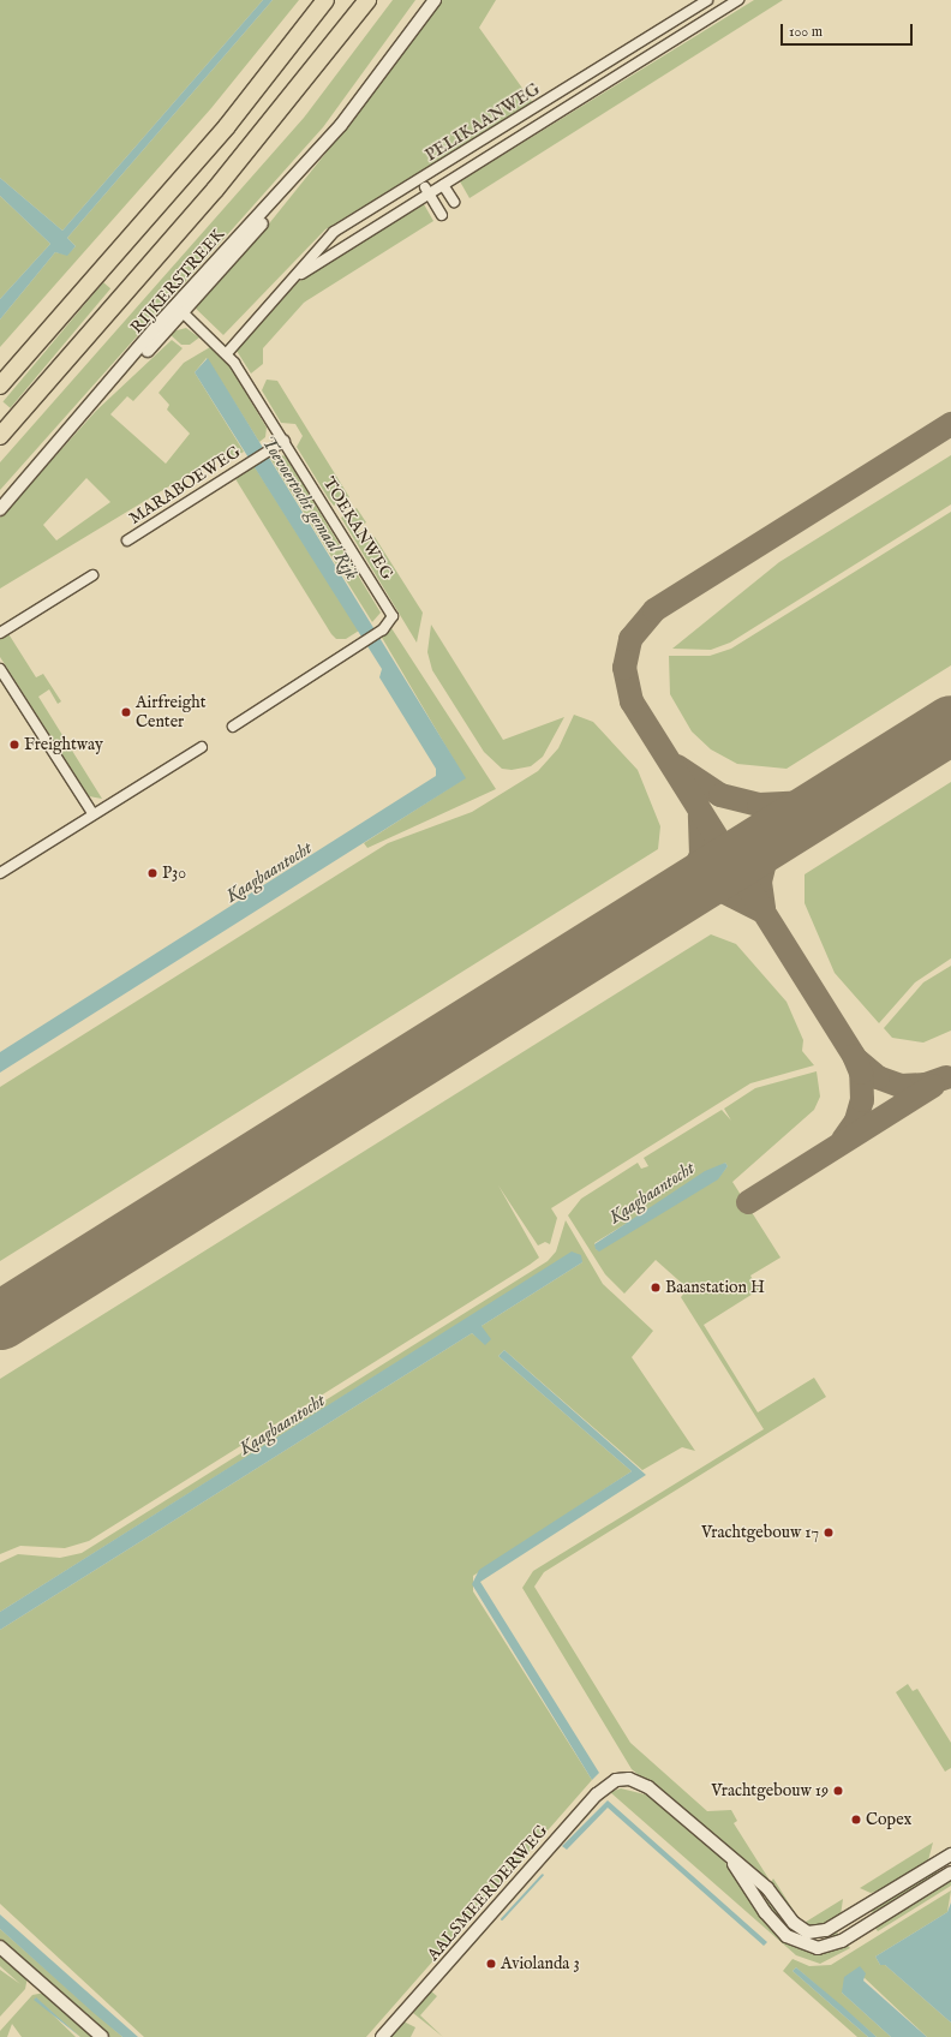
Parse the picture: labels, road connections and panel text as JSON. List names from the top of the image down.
{
  "streets": {
    "street": [
      "PELIKAANWEG",
      "RIJKERSTREEK",
      "MARABOEWEG",
      "TOEKANWEG",
      "AALSMEERDERWEG"
    ]
  },
  "crossings": [
    ["PELIKAANWEG", "TOEKANWEG"],
    ["RIJKERSTREEK", "TOEKANWEG"],
    ["MARABOEWEG", "TOEKANWEG"]
  ],
  "water": ["Toevoertocht gemaal Rijk", "Kaagbaantocht"],
  "places": [
    "Airfreight Center",
    "Freightway",
    "P30",
    "Baanstation H",
    "Vrachtgebouw 17",
    "Vrachtgebouw 19",
    "Copex",
    "Aviolanda 3"
  ],
  "scale_bar": "100 m"
}
